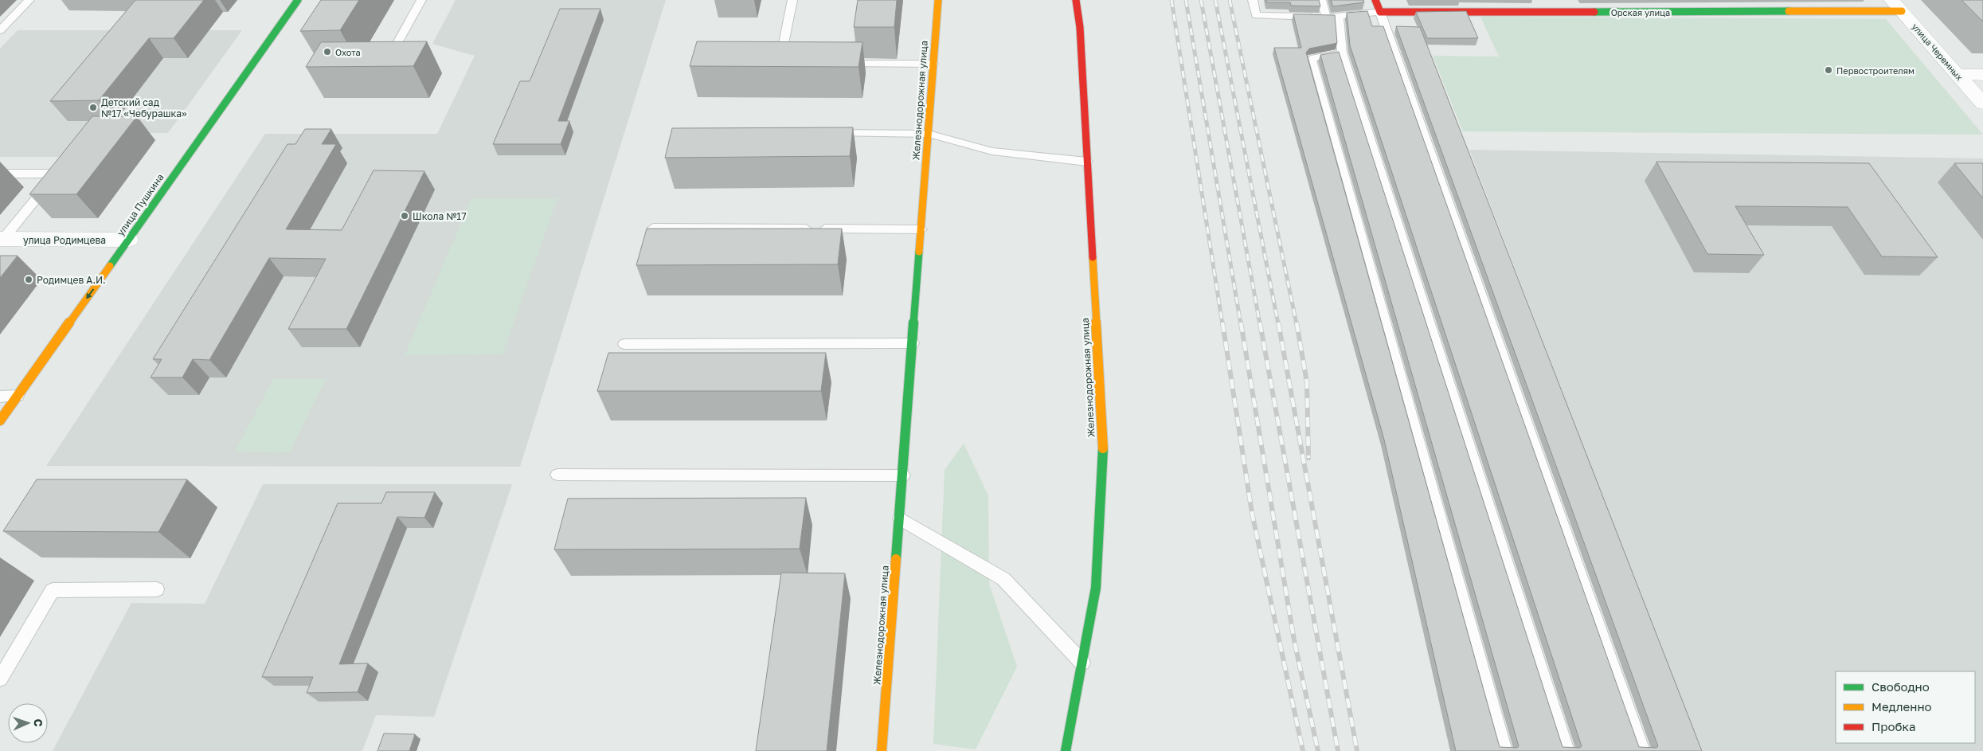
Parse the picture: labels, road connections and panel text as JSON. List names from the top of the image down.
{
  "streets": {
    "street": [
      "Орская улица",
      "улица Черемных",
      "Железнодорожная улица",
      "улица Пушкина",
      "улица Родимцева"
    ]
  },
  "crossings": [
    ["Орская улица", "улица Черемных"],
    ["улица Пушкина", "улица Родимцева"]
  ],
  "one_way": ["улица Пушкина"],
  "places": [
    "Охота",
    "Первостроителям",
    "Детский сад №17 «Чебурашка»",
    "Школа №17",
    "Родимцев А.И."
  ],
  "legend": ["Свободно", "Медленно", "Пробка"],
  "north": "right"
}
